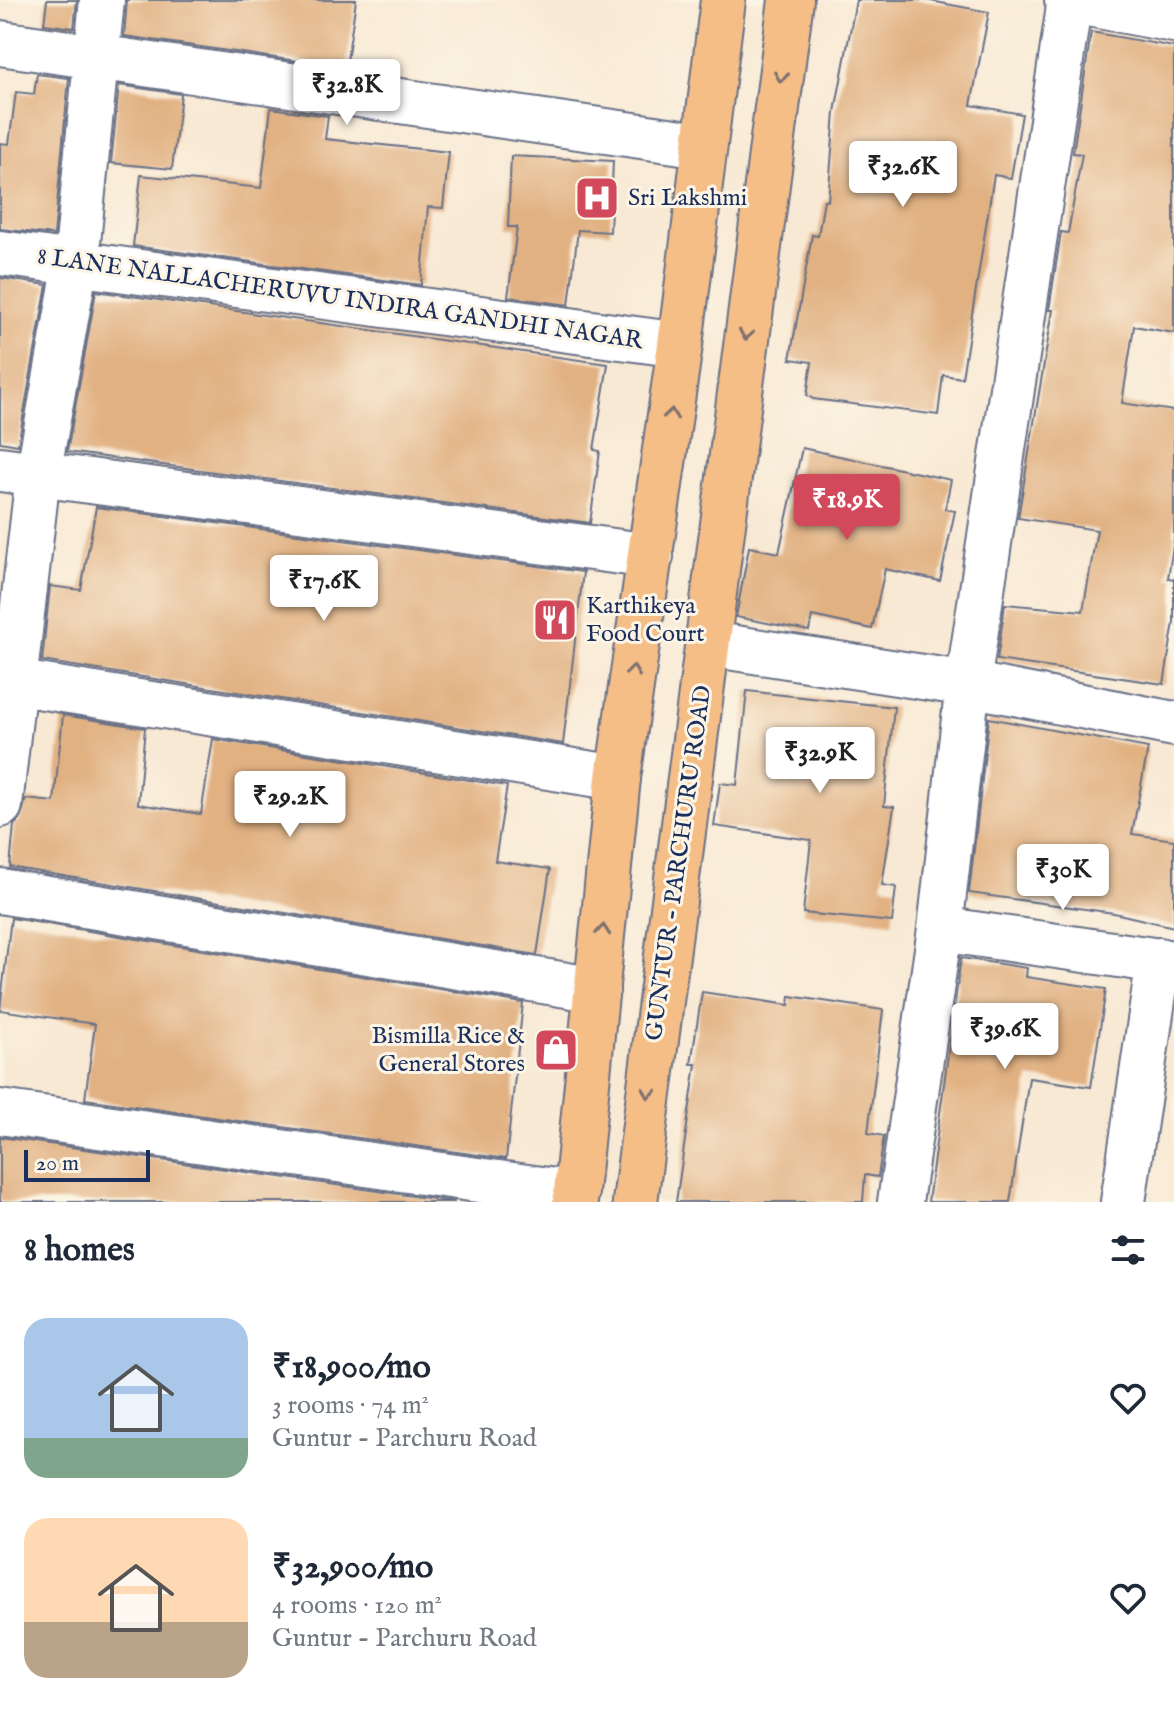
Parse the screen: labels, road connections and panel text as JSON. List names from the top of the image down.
{
  "streets": {
    "main road": ["GUNTUR - PARCHURU ROAD"],
    "street": ["8 LANE NALLACHERUVU INDIRA GANDHI NAGAR"]
  },
  "places": {
    "hospital": ["Sri Lakshmi"],
    "restaurant": ["Karthikeya Food Court"],
    "shop": ["Bismilla Rice & General Stores"]
  },
  "scale_bar": "20 m",
  "page": {
    "price": [
      "₹32.8K",
      "₹32.6K",
      "₹18.9K",
      "₹17.6K",
      "₹32.9K",
      "₹29.2K",
      "₹30K",
      "₹39.6K"
    ],
    "scale": "20 m",
    "heading": "8 homes",
    "list": [
      {
        "name": "₹18,900/mo",
        "note": "3 rooms · 74 m² · Guntur - Parchuru Road"
      },
      {
        "name": "₹32,900/mo",
        "note": "4 rooms · 120 m² · Guntur - Parchuru Road"
      }
    ]
  }
}
